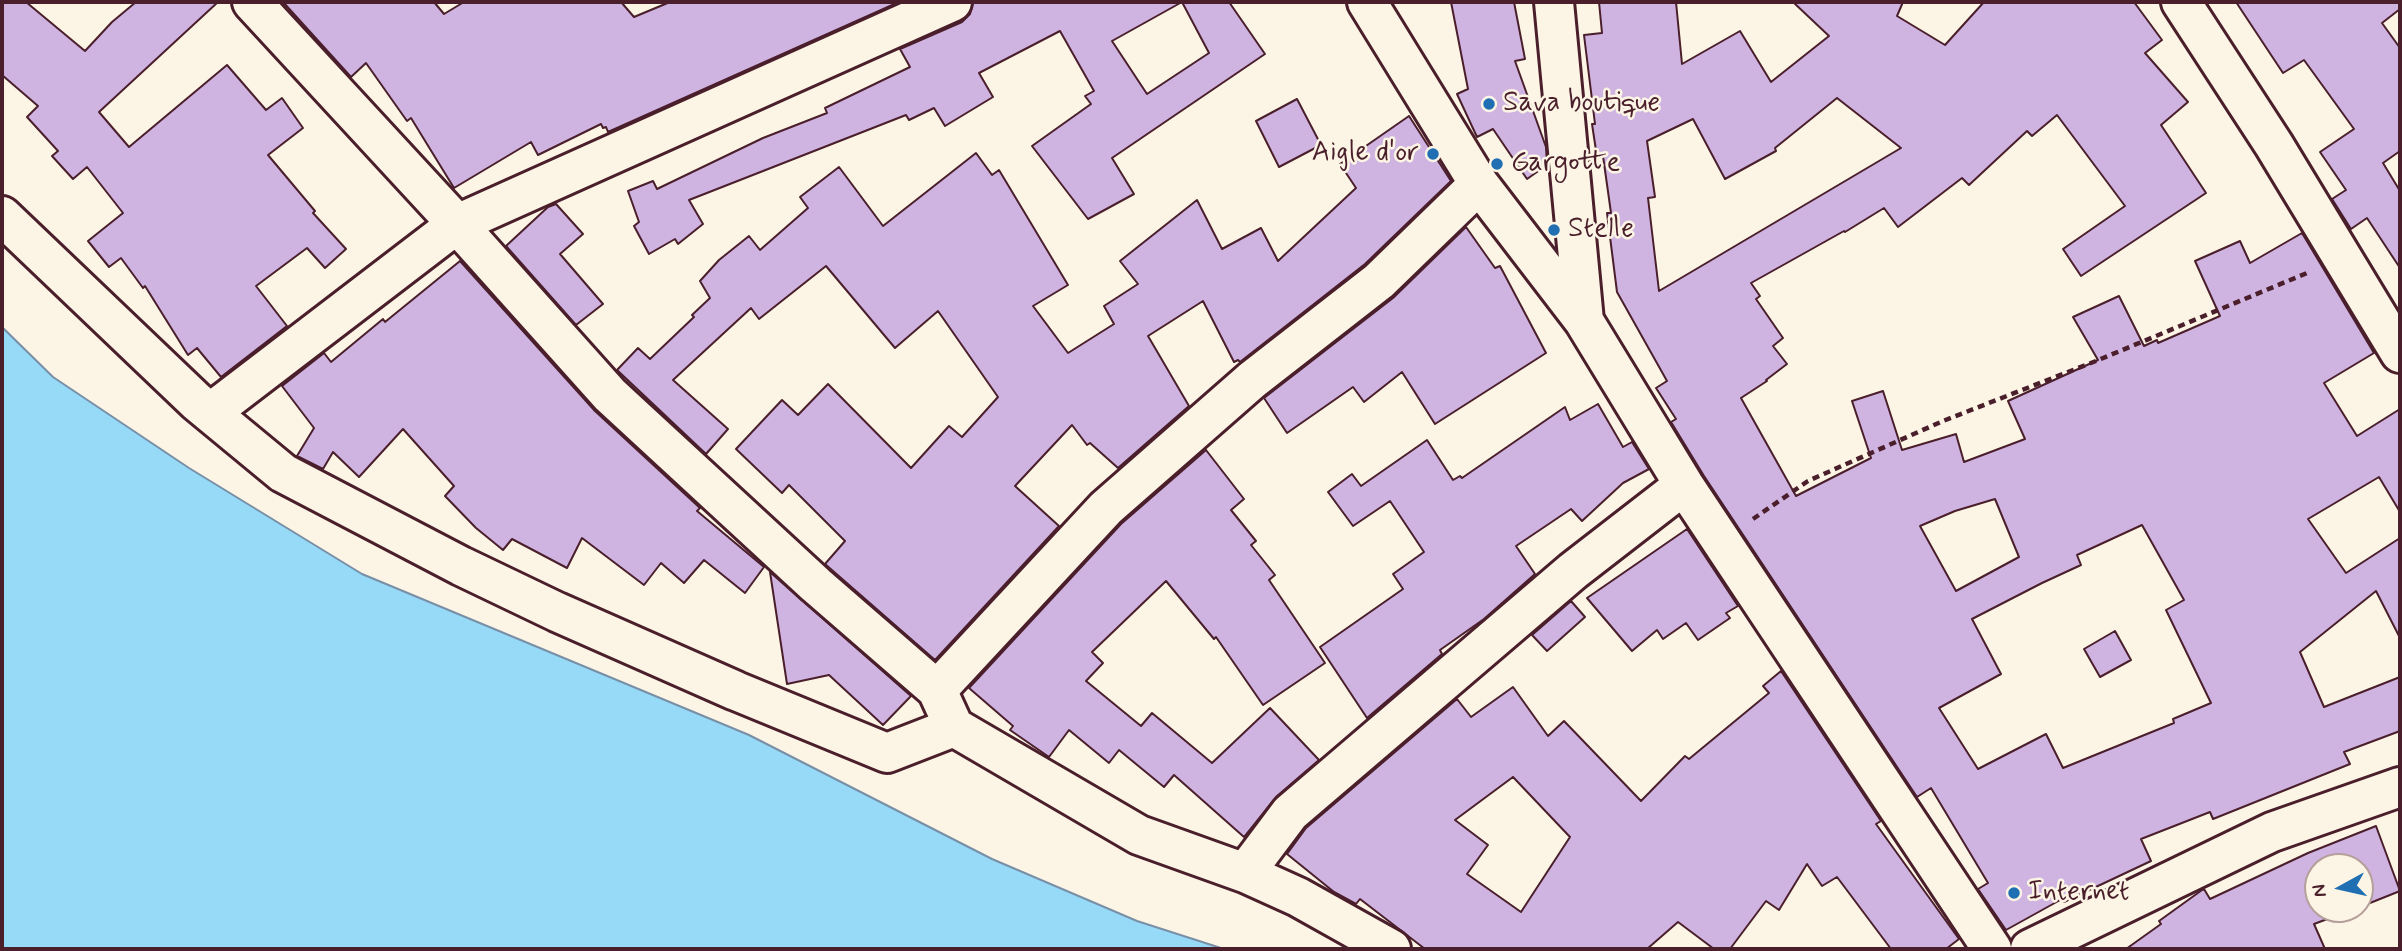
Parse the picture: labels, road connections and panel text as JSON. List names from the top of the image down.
{
  "places": [
    "Sava boutique",
    "Aigle d'or",
    "Gargotte",
    "Stelle",
    "Internet"
  ],
  "north": "left"
}
